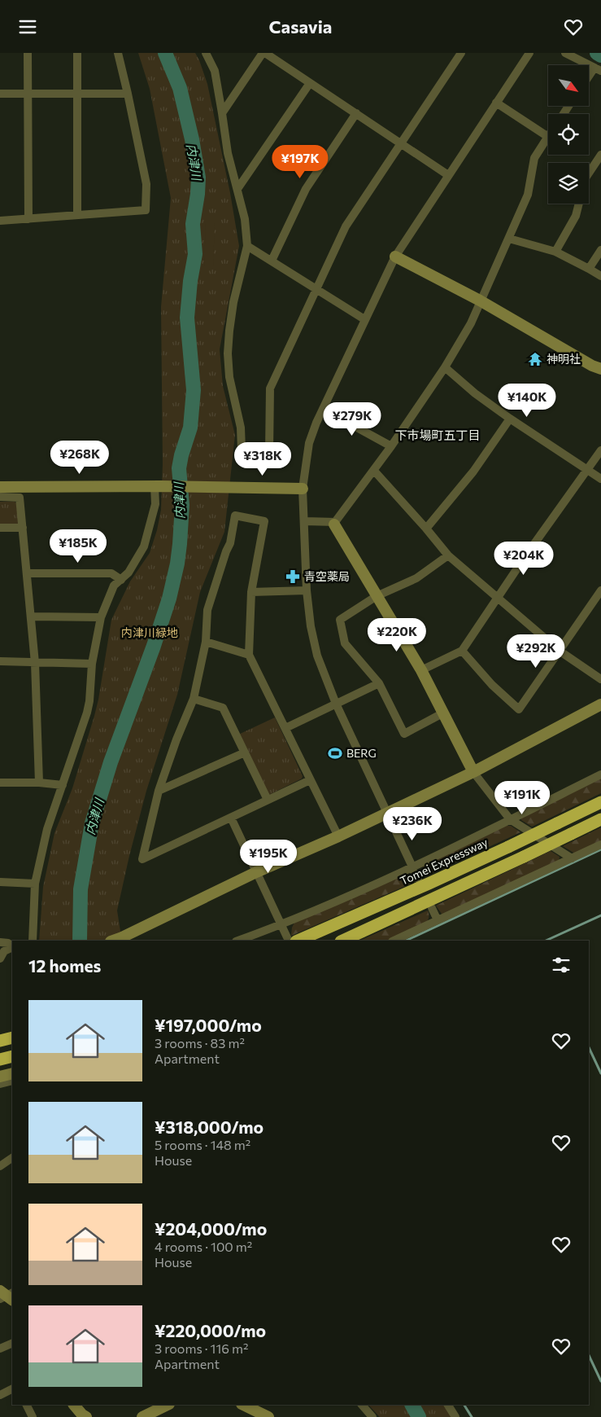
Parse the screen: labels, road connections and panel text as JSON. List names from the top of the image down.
{
  "streets": {
    "highway": ["Tomei Expressway"]
  },
  "districts": ["下市場町五丁目"],
  "water": ["内津川"],
  "parks": ["内津川緑地"],
  "places": {
    "temple": ["神明社"],
    "pharmacy": ["青空薬局"],
    "sports": ["BERG"]
  },
  "north": "bottom right",
  "page": {
    "header": "Casavia",
    "price": [
      "¥197K",
      "¥140K",
      "¥279K",
      "¥268K",
      "¥318K",
      "¥185K",
      "¥204K",
      "¥220K",
      "¥292K",
      "¥191K",
      "¥236K",
      "¥195K"
    ],
    "heading": "12 homes",
    "list": [
      {
        "name": "¥197,000/mo",
        "note": "3 rooms · 83 m² · Apartment"
      },
      {
        "name": "¥318,000/mo",
        "note": "5 rooms · 148 m² · House"
      },
      {
        "name": "¥204,000/mo",
        "note": "4 rooms · 100 m² · House"
      },
      {
        "name": "¥220,000/mo",
        "note": "3 rooms · 116 m² · Apartment"
      }
    ]
  }
}
